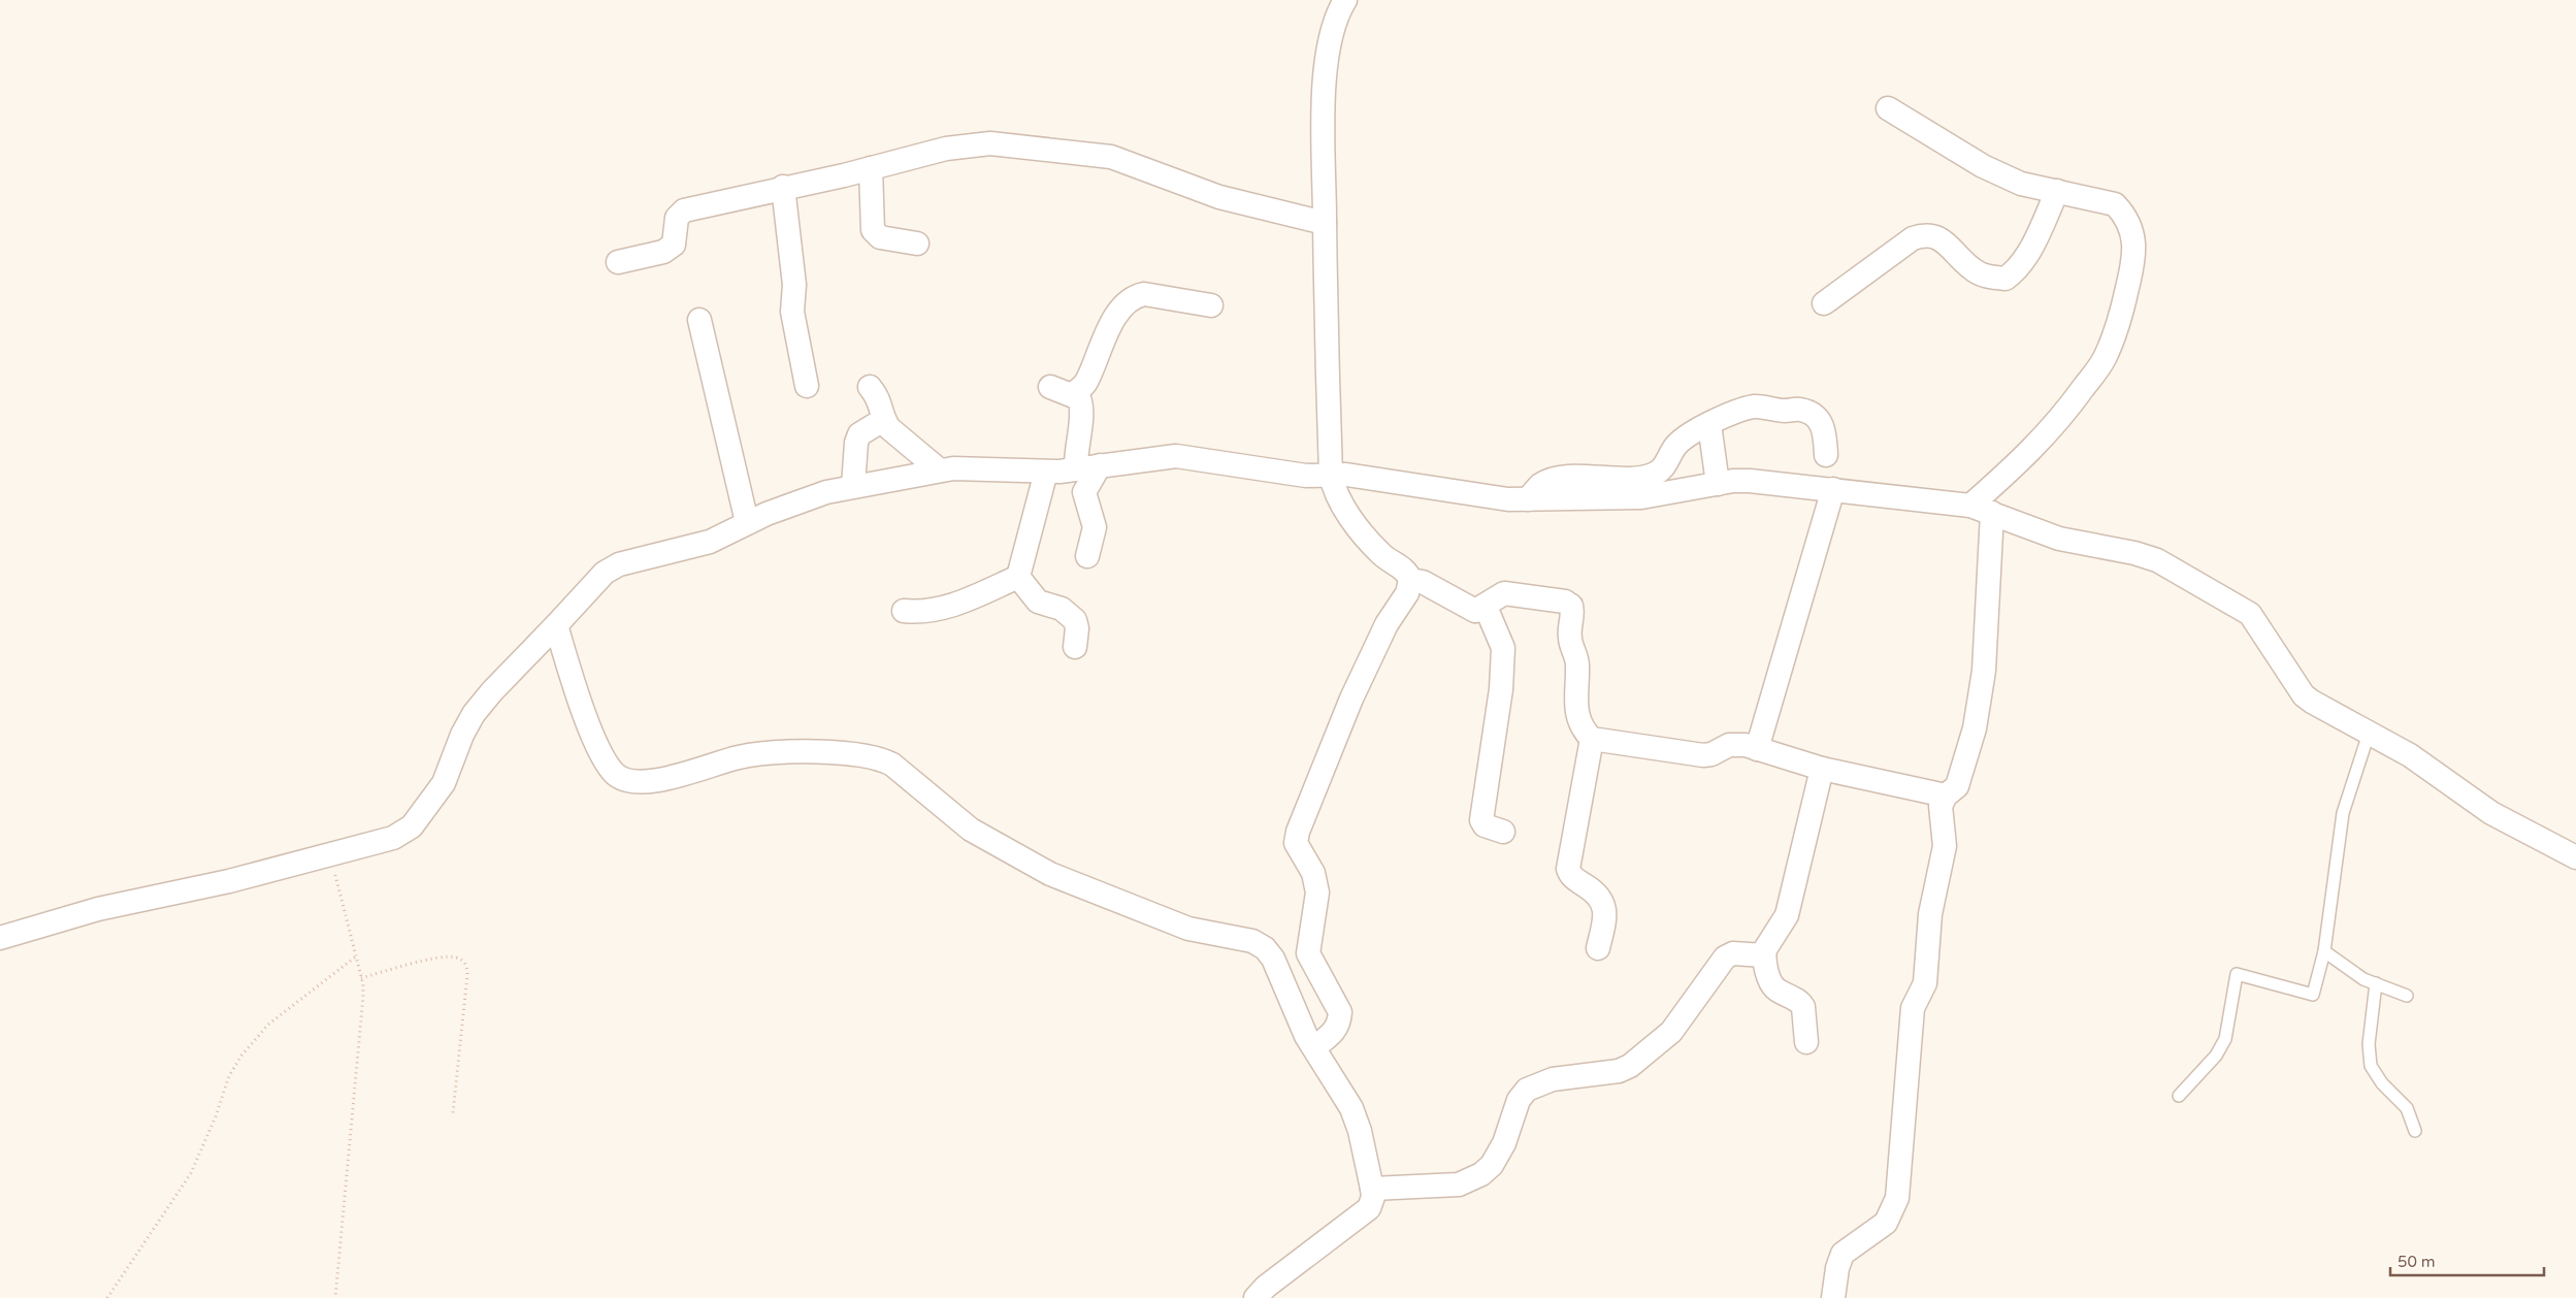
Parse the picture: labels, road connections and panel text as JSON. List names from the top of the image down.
{
  "scale_bar": "50 m"
}
